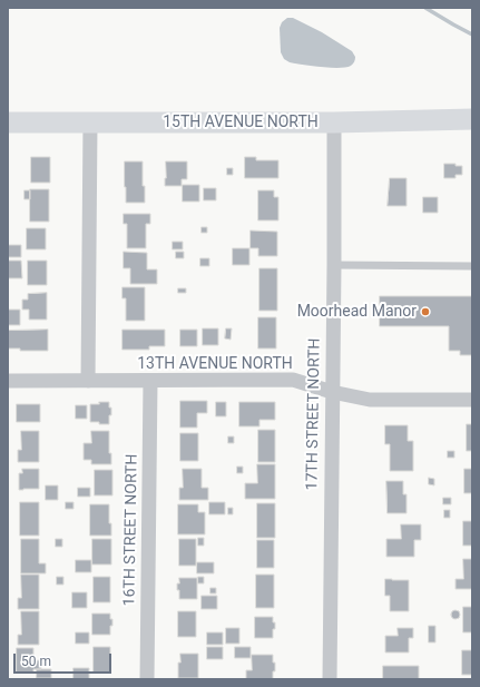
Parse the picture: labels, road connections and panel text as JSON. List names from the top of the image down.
{
  "streets": {
    "main road": ["15TH AVENUE NORTH"],
    "street": ["13TH AVENUE NORTH", "17TH STREET NORTH", "16TH STREET NORTH"]
  },
  "crossings": [
    ["15TH AVENUE NORTH", "17TH STREET NORTH"],
    ["13TH AVENUE NORTH", "17TH STREET NORTH"],
    ["13TH AVENUE NORTH", "16TH STREET NORTH"]
  ],
  "places": ["Moorhead Manor"],
  "scale_bar": "50 m"
}
